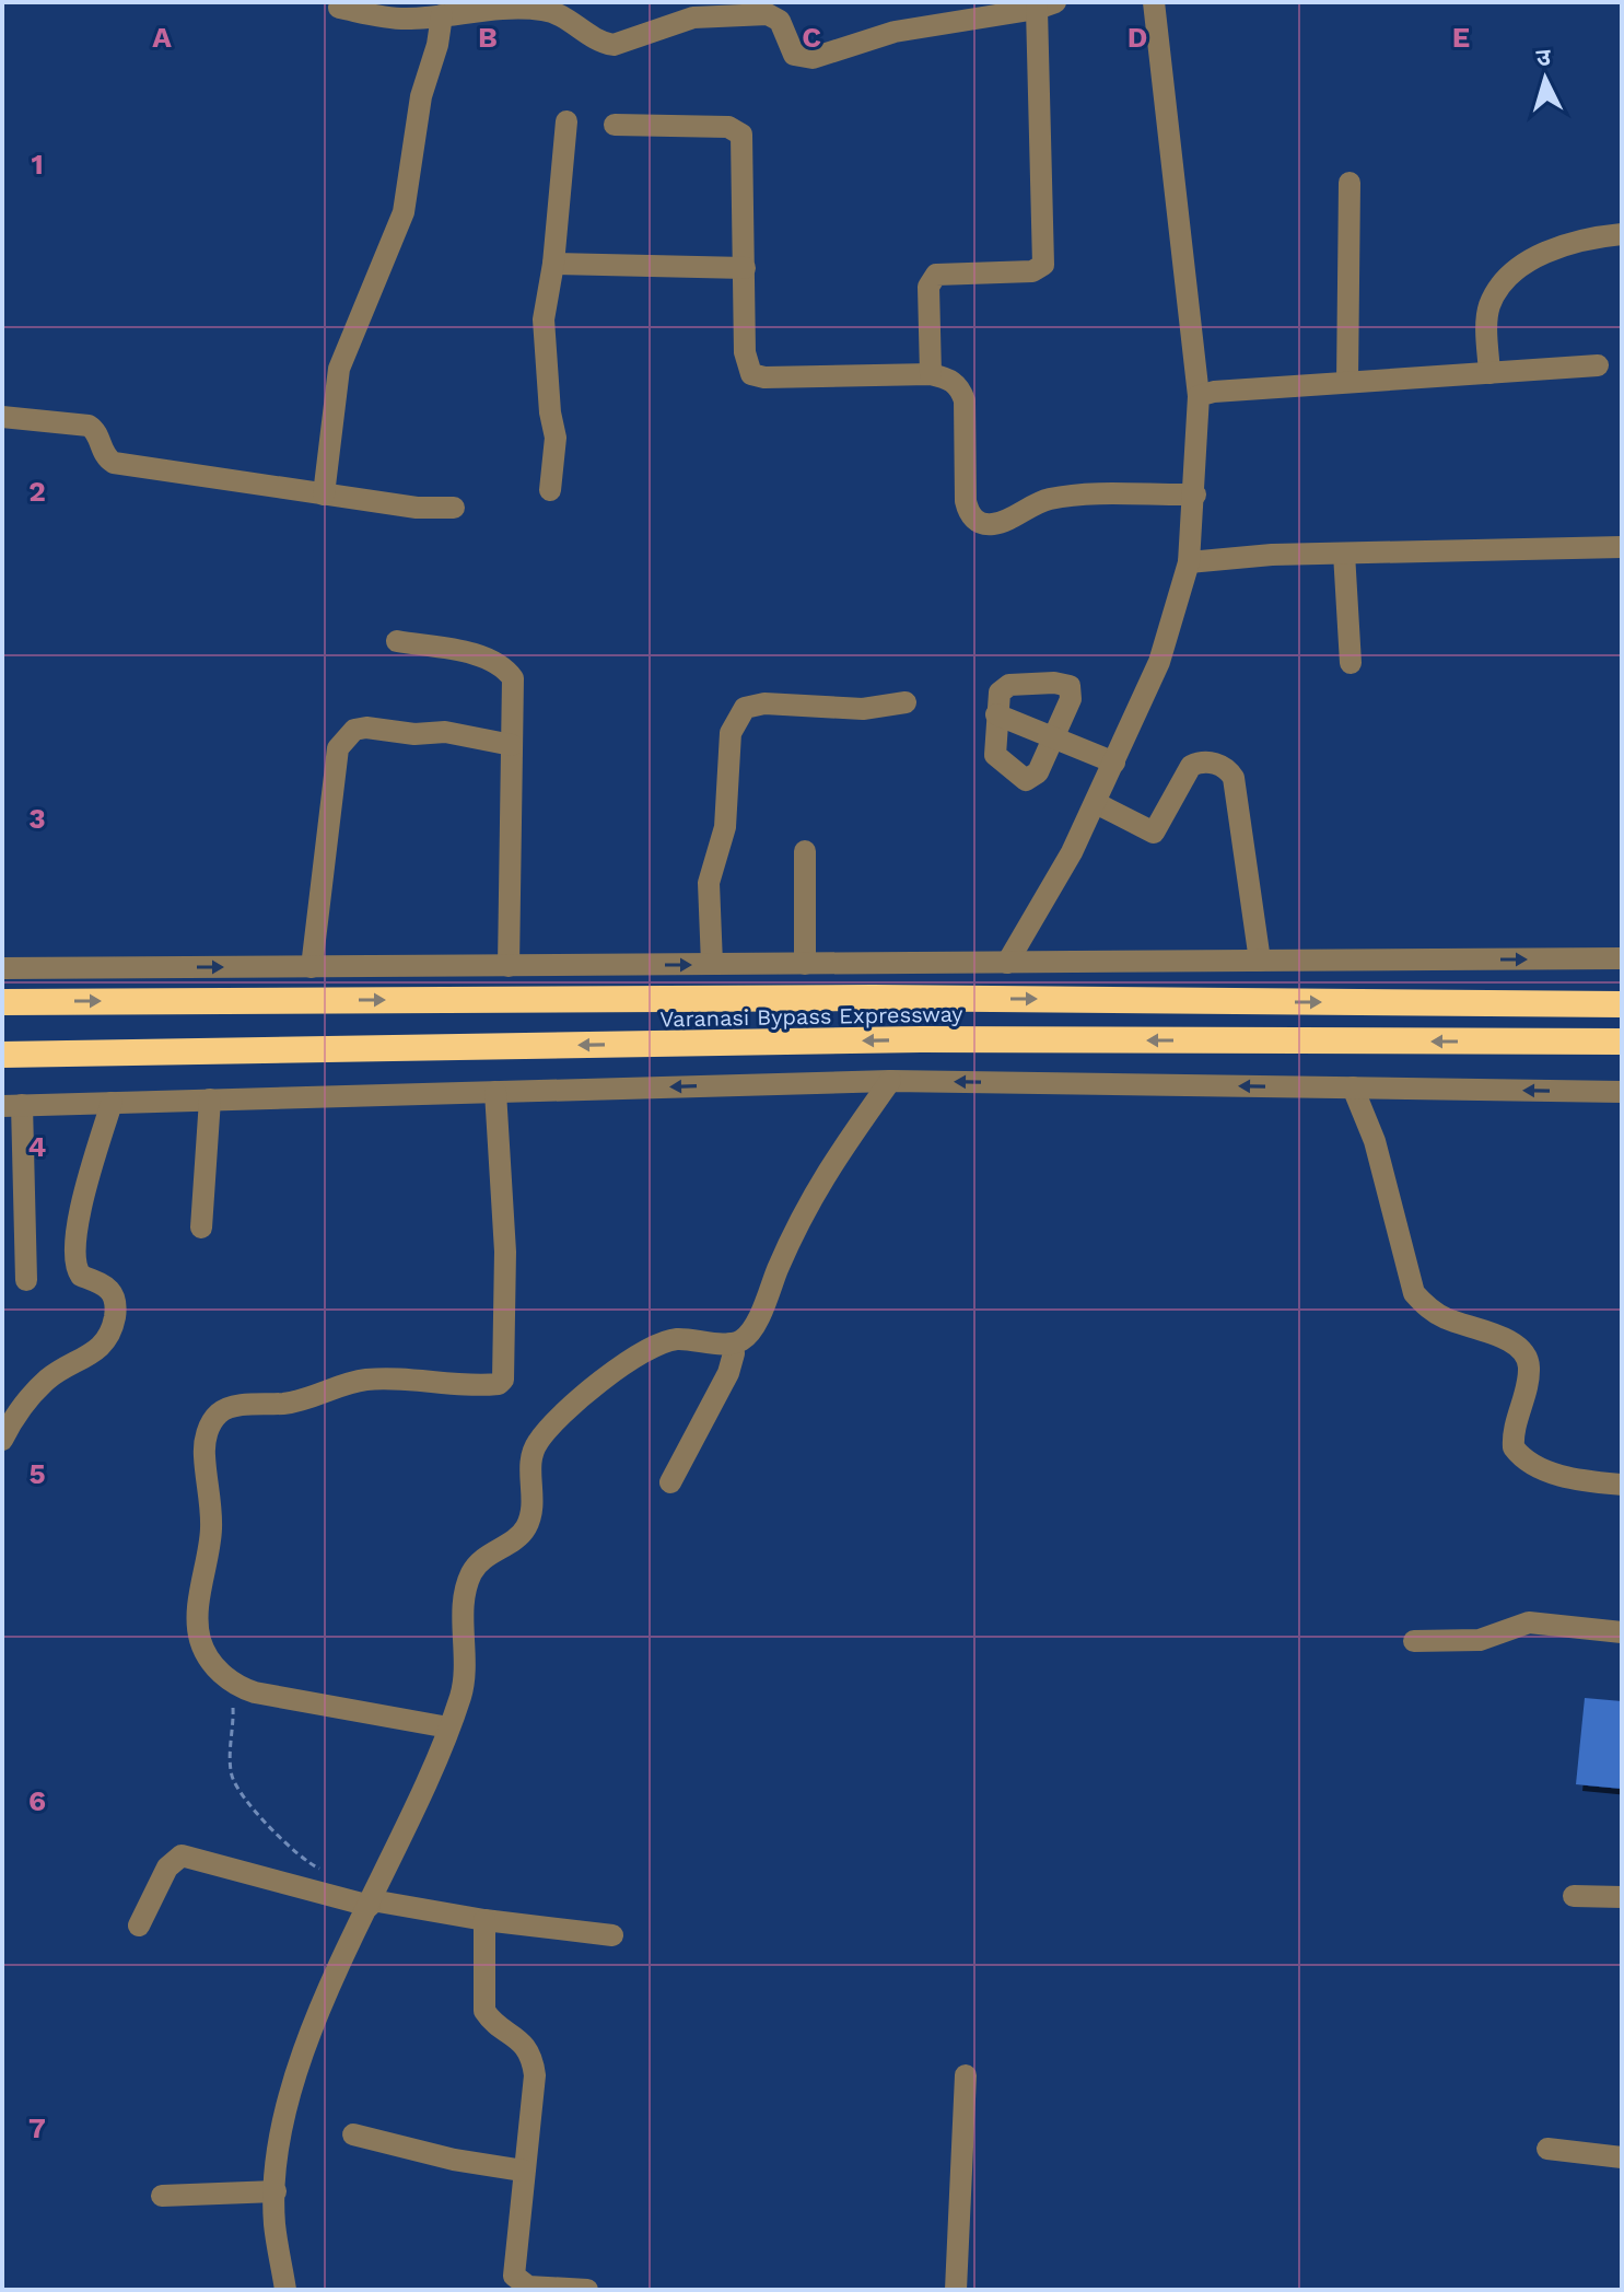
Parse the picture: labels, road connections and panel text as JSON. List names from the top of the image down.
{
  "streets": {
    "highway": ["Varanasi Bypass Expressway"]
  },
  "north": "top",
  "grid": {
    "columns": [
      "A",
      "B",
      "C",
      "D",
      "E"
    ],
    "rows": [
      "1",
      "2",
      "3",
      "4",
      "5",
      "6",
      "7"
    ]
  }
}
